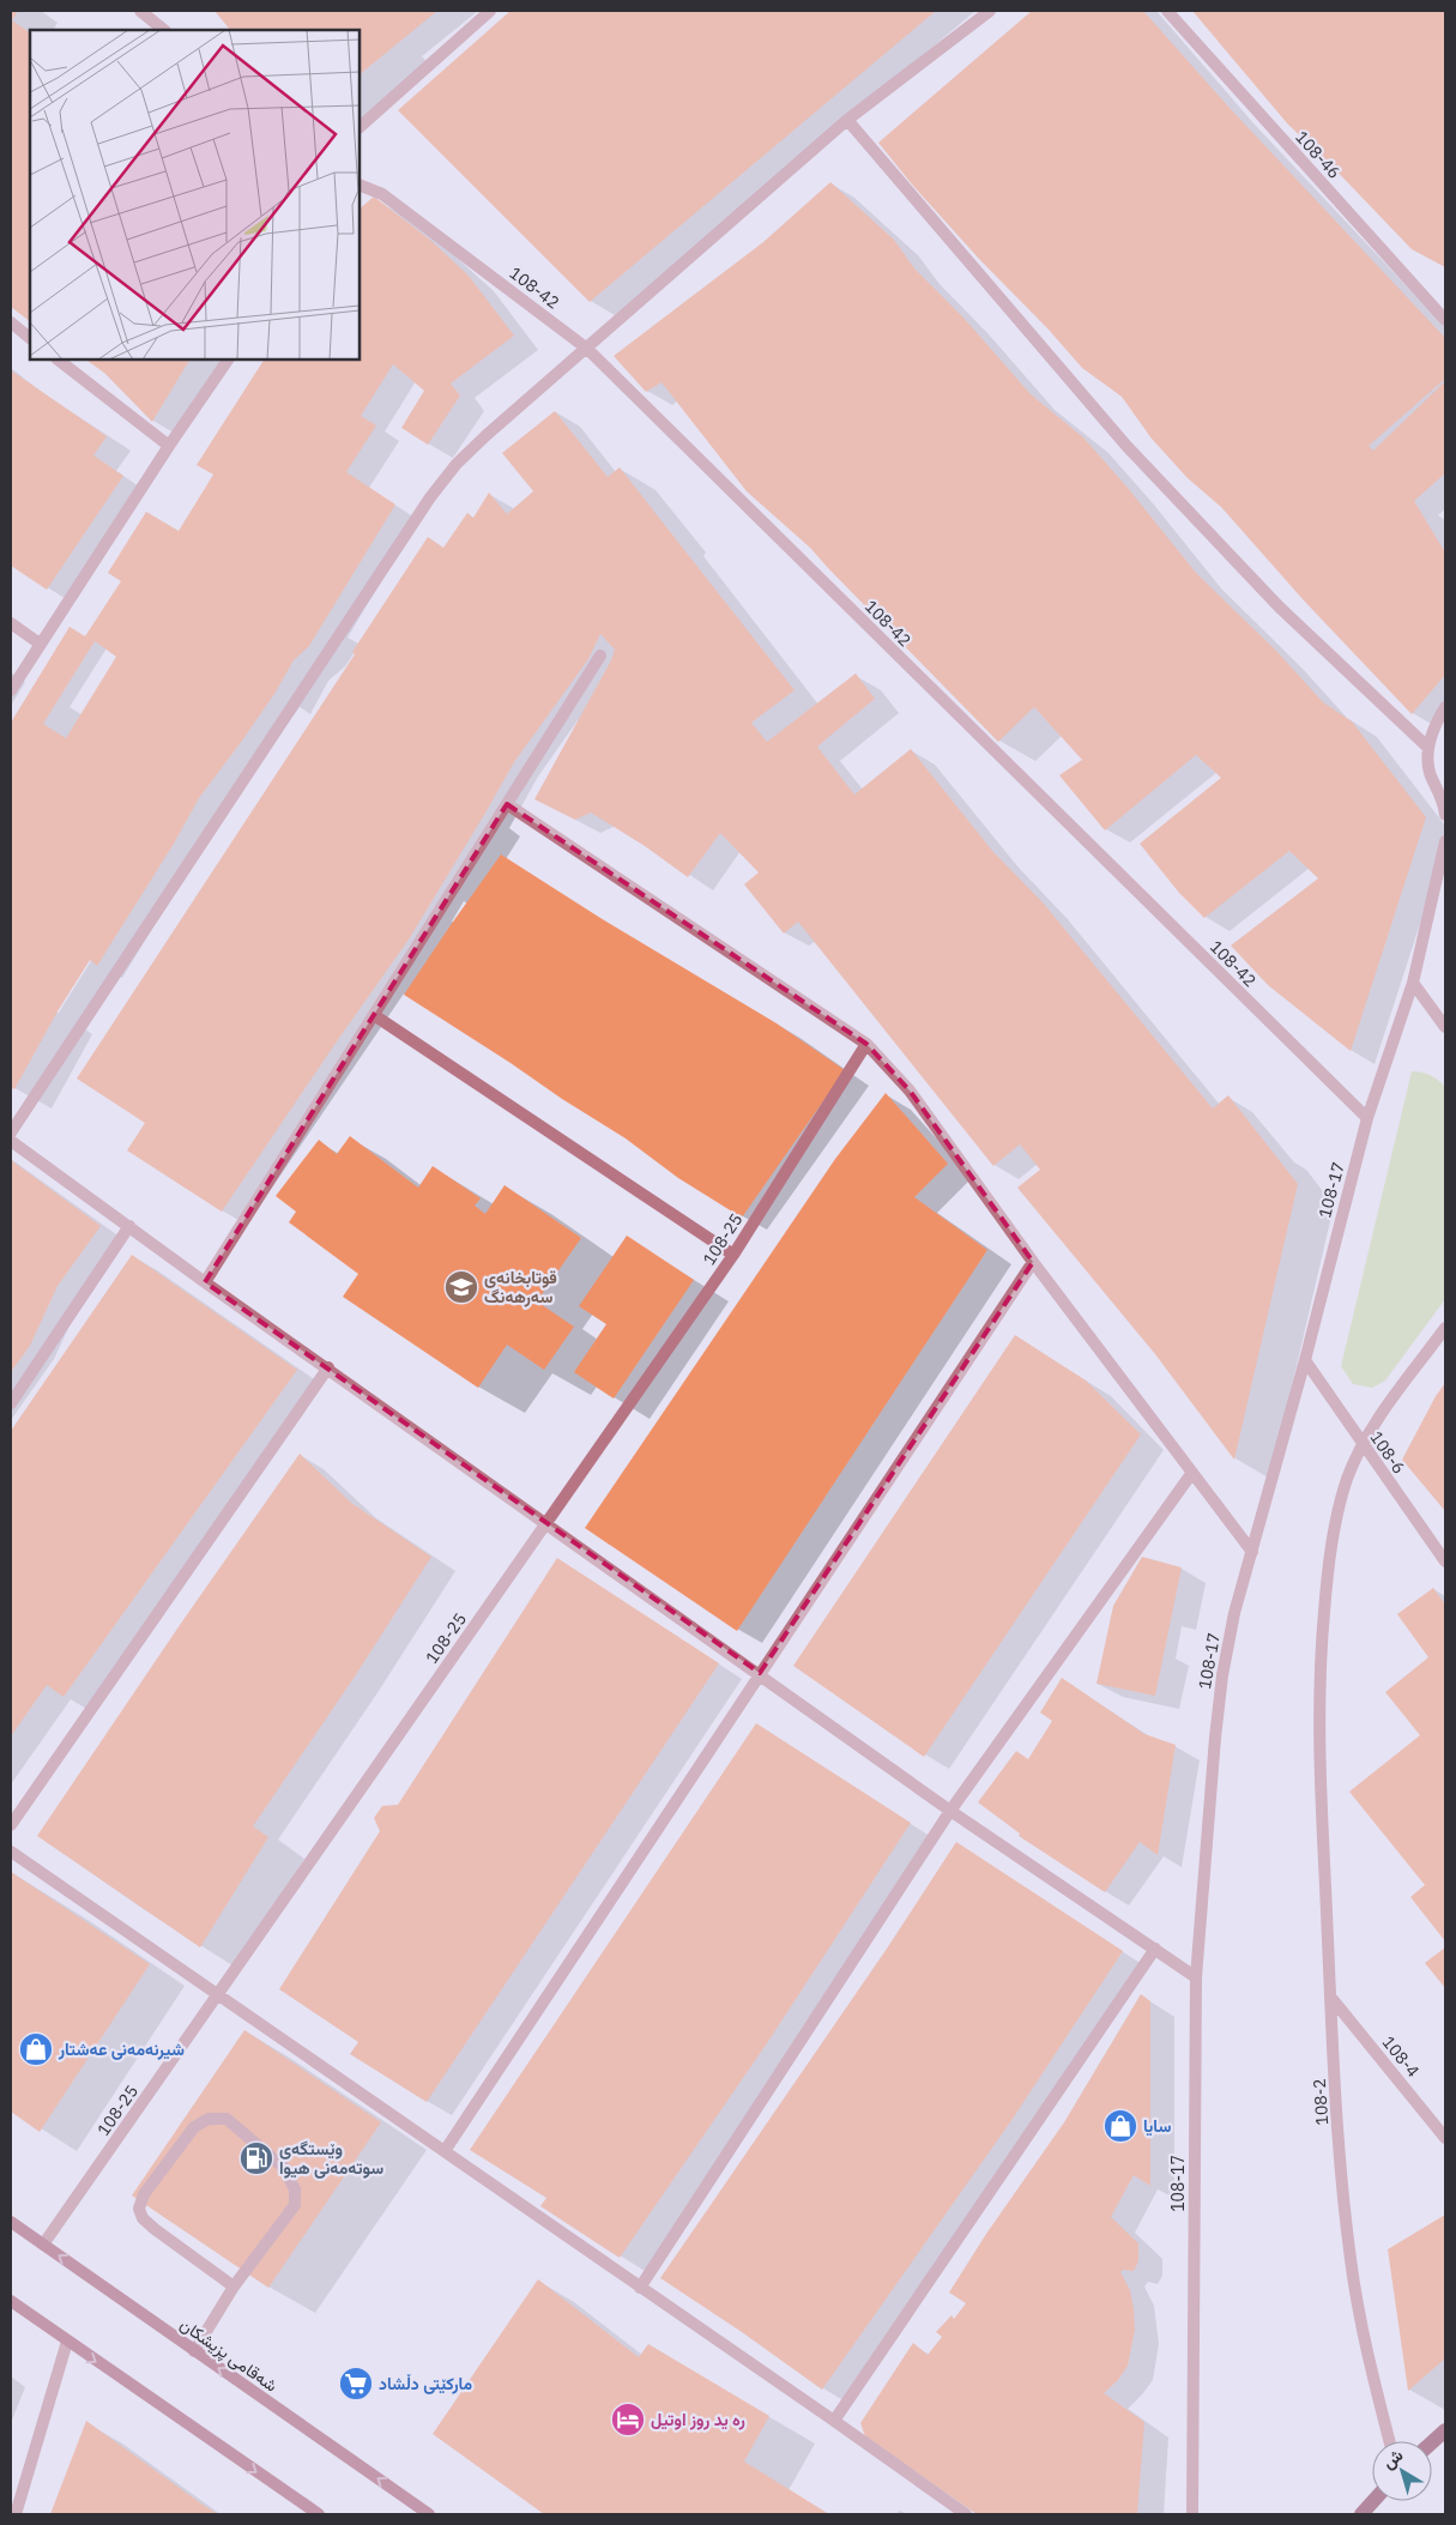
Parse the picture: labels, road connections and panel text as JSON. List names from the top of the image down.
{
  "streets": {
    "main road": ["شەقامی پزیشکان"],
    "street": [
      "108-46",
      "108-42",
      "108-17",
      "108-25",
      "108-6",
      "108-4",
      "108-2"
    ]
  },
  "crossings": [
    ["108-42", "108-17"],
    ["108-17", "108-6"],
    ["108-25", "شەقامی پزیشکان"],
    ["108-6", "108-2"],
    ["108-4", "108-2"]
  ],
  "places": {
    "school or university": ["قوتابخانەی سەرهەنگ"],
    "shop": ["شیرنەمەنی عەشتار", "سايا"],
    "fuel station": ["وێستگەی سوتەمەنی هیوا"],
    "supermarket": ["مارکێتی دڵشاد"],
    "hotel": ["ره يد روز اوتيل"]
  },
  "north": "top left"
}
